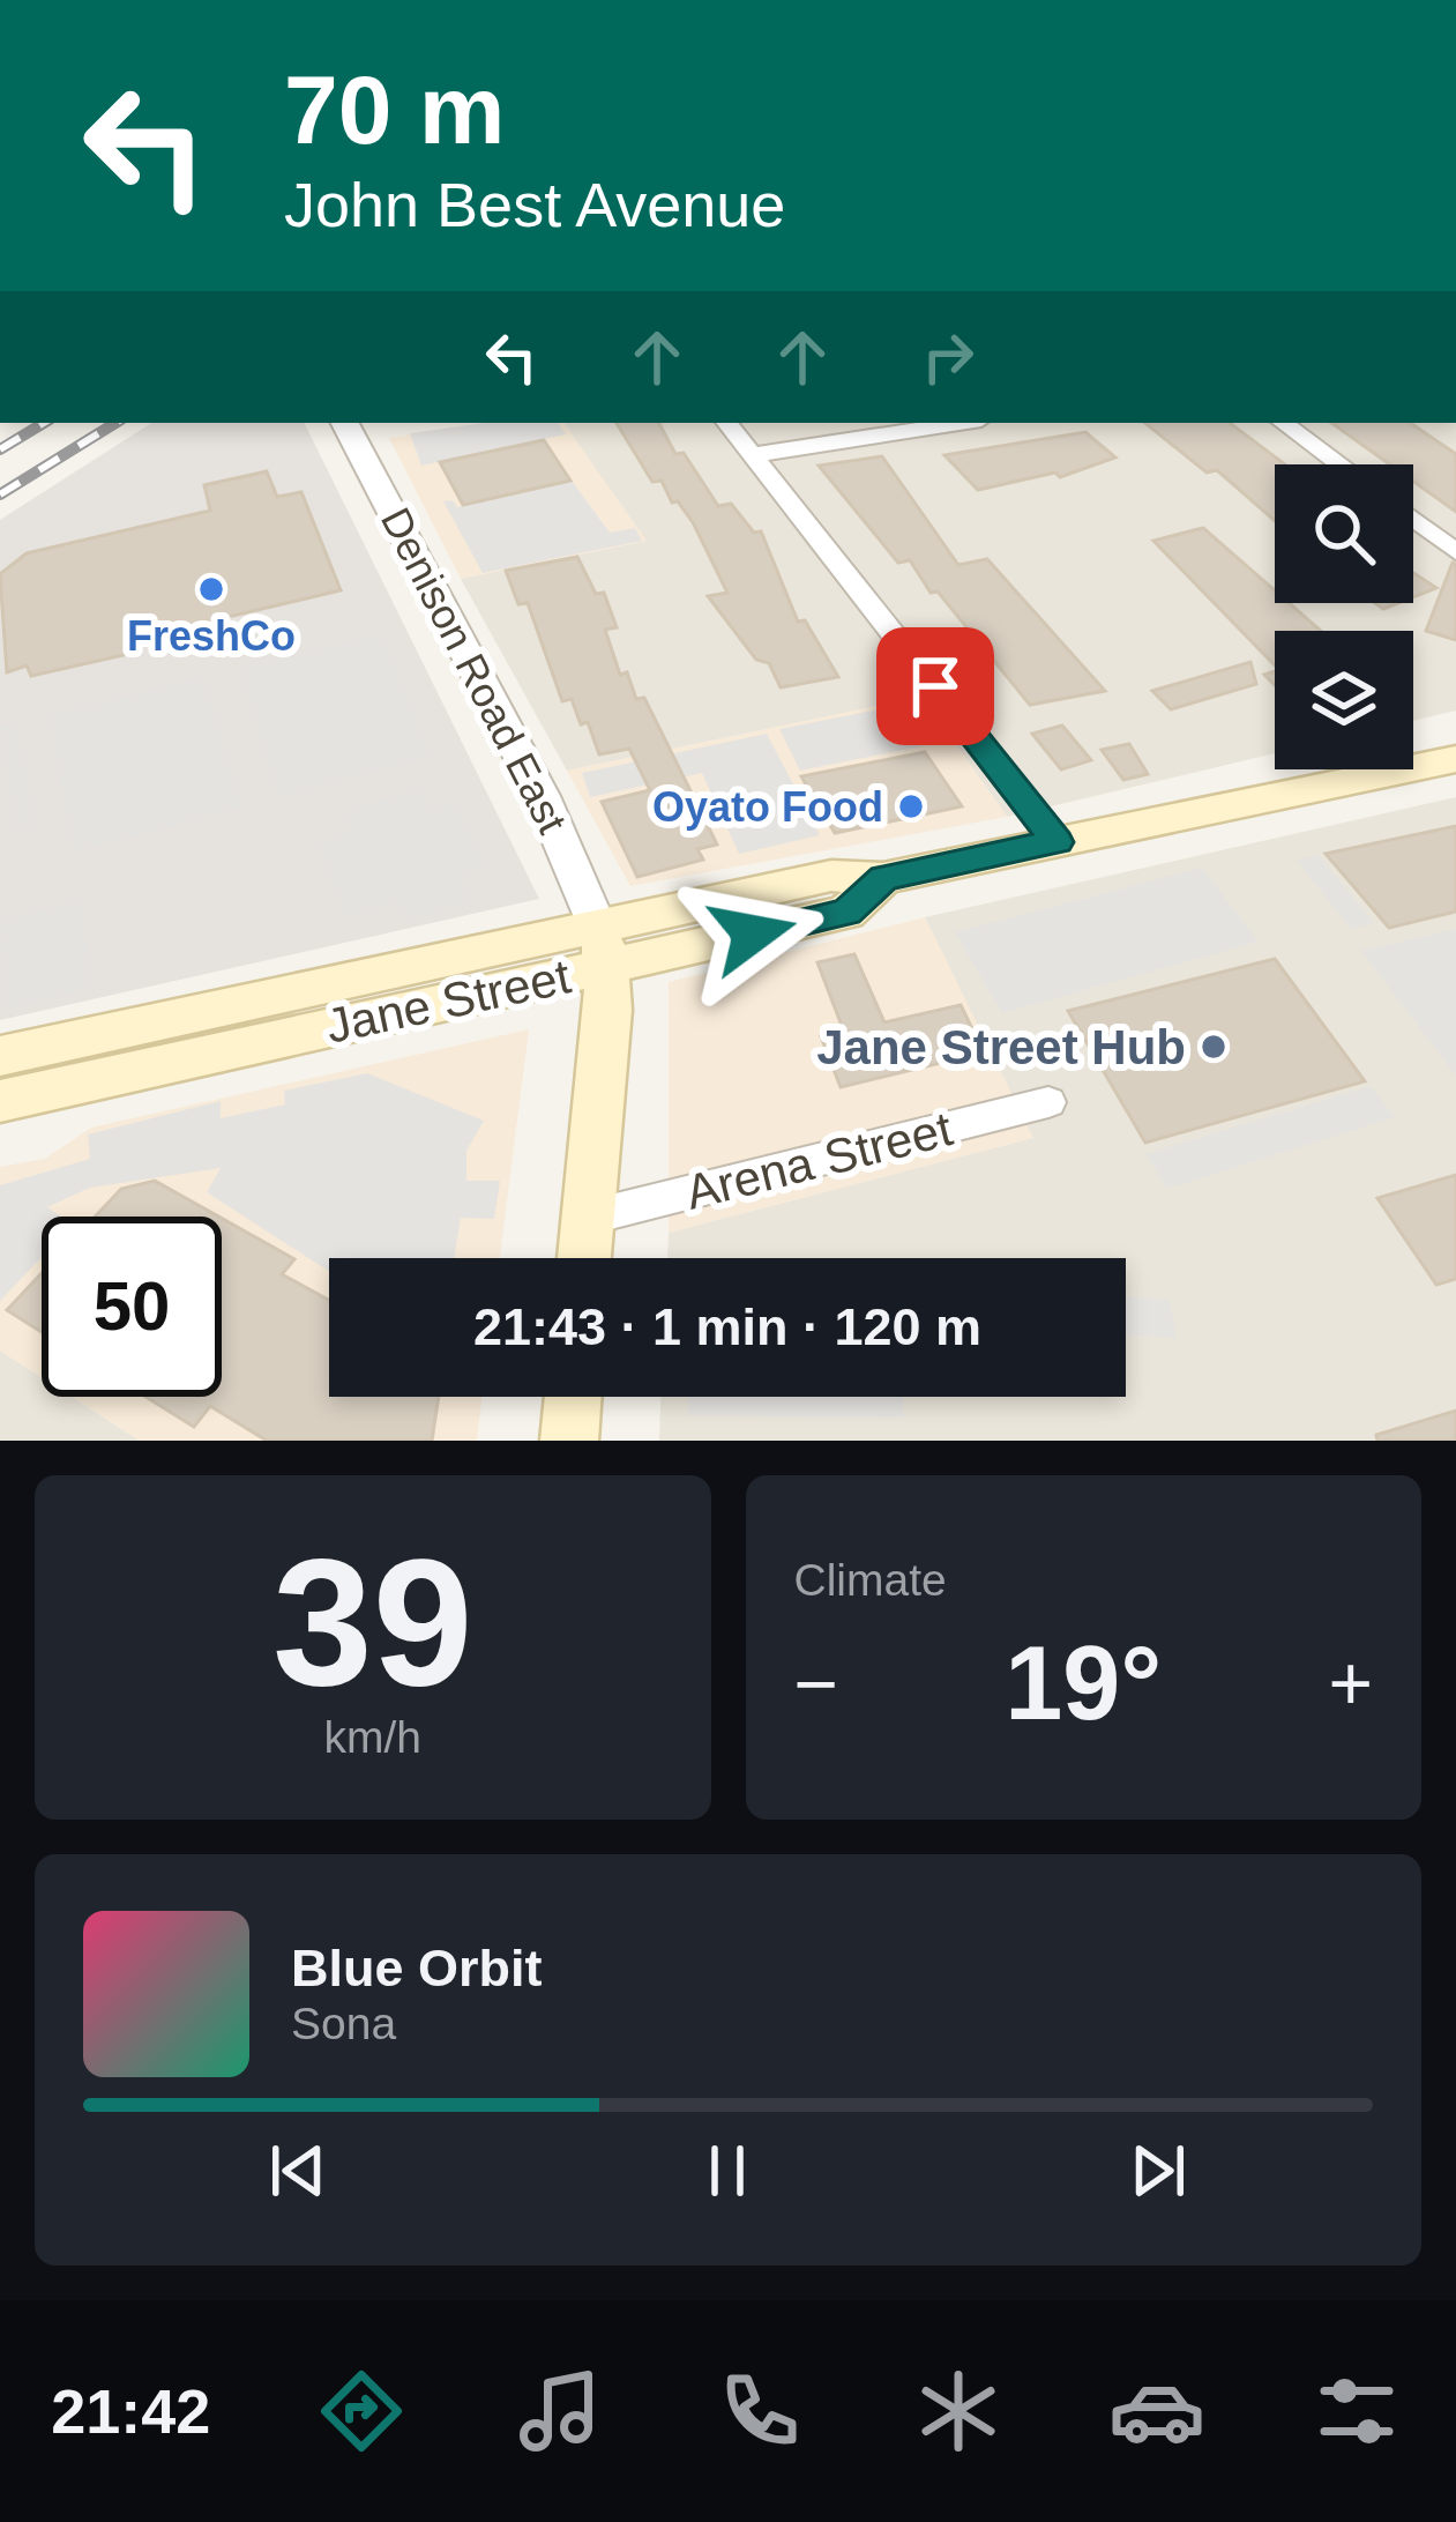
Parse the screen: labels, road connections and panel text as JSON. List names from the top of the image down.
{
  "streets": {
    "main road": ["Jane Street"],
    "street": ["Denison Road East", "Arena Street"]
  },
  "crossings": [
    ["Denison Road East", "Jane Street"]
  ],
  "places": ["FreshCo", "Oyato Food", "Jane Street Hub"],
  "page": {
    "turn": ["70 m", "John Best Avenue"],
    "limit": "50",
    "trip": "21:43 · 1 min · 120 m",
    "tile": [
      ["39", "km/h"],
      "Climate"
    ],
    "heat": ["−", "19°", "+"],
    "song": ["Blue Orbit", "Sona"],
    "tabs": "21:42"
  }
}
